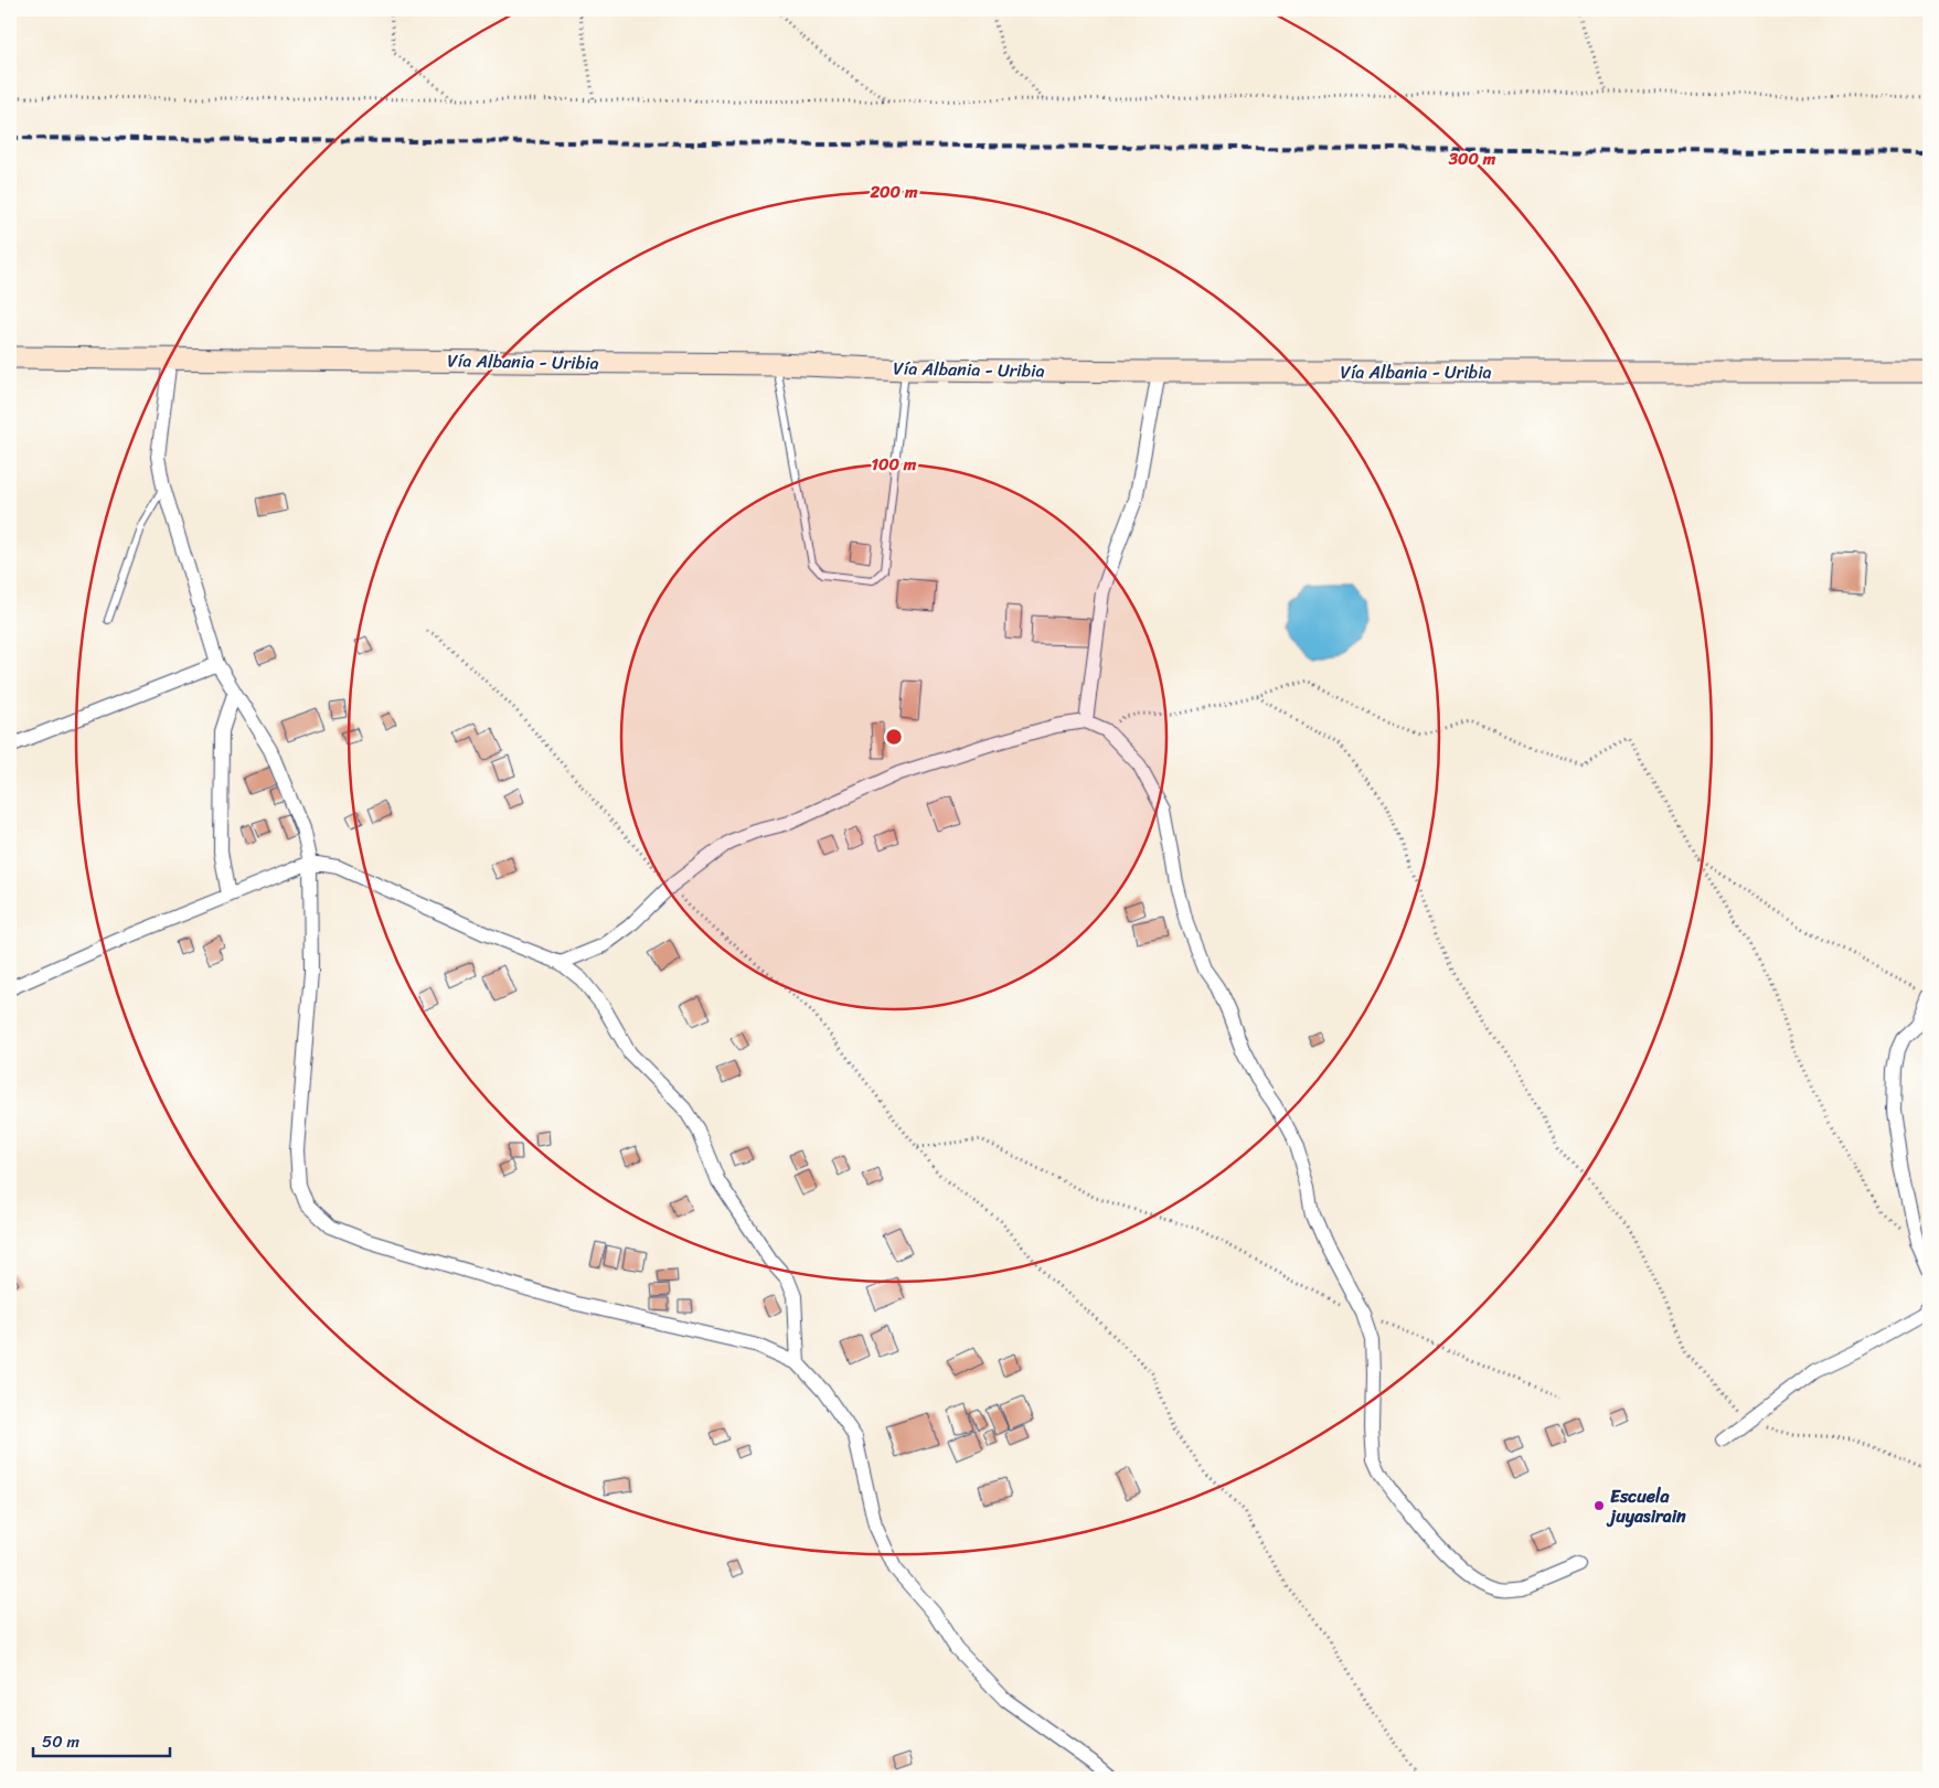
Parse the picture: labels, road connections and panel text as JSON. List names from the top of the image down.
{
  "streets": {
    "main road": ["Vía Albania - Uribia"]
  },
  "places": ["Escuela juyasirain"],
  "scale_bar": "50 m",
  "rings": ["300 m", "200 m", "100 m"]
}
